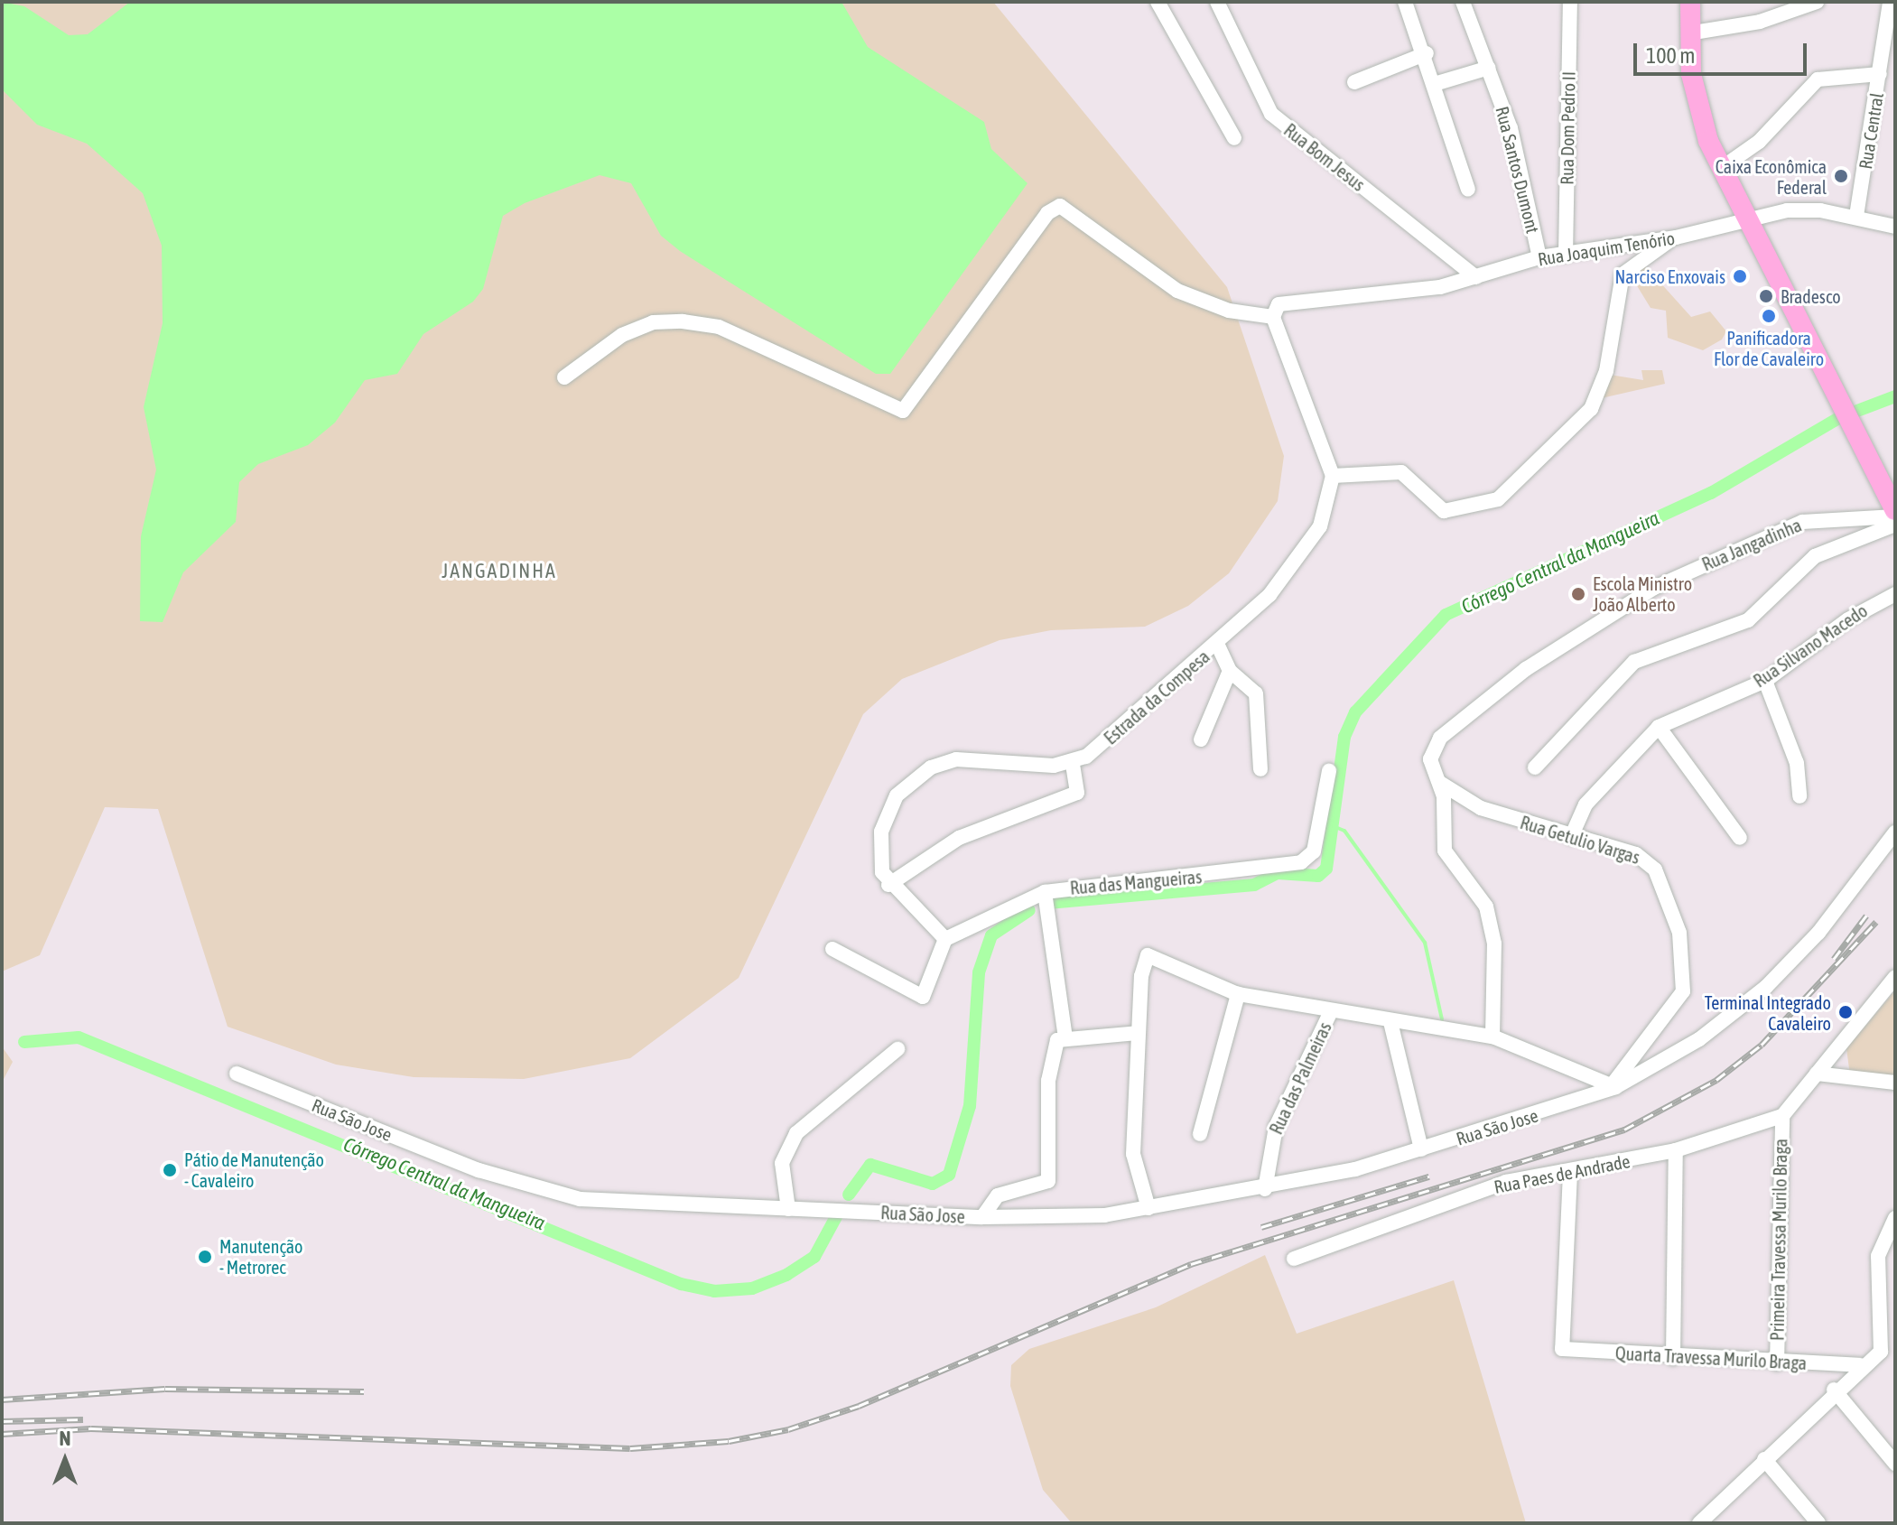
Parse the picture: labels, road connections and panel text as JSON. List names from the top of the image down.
{
  "streets": {
    "street": [
      "Rua Dom Pedro II",
      "Rua Central",
      "Rua Bom Jesus",
      "Rua Santos Dumont",
      "Rua Joaquim Tenório",
      "Rua Jangadinha",
      "Rua Silvano Macedo",
      "Estrada da Compesa",
      "Rua Getulio Vargas",
      "Rua das Mangueiras",
      "Rua das Palmeiras",
      "Rua São Jose",
      "Rua Paes de Andrade",
      "Primeira Travessa Murilo Braga",
      "Quarta Travessa Murilo Braga"
    ]
  },
  "crossings": [
    ["Rua Dom Pedro II", "Rua Joaquim Tenório"],
    ["Rua Central", "Rua Joaquim Tenório"],
    ["Rua Bom Jesus", "Rua Joaquim Tenório"],
    ["Rua Santos Dumont", "Rua Joaquim Tenório"],
    ["Rua Jangadinha", "Rua Getulio Vargas"],
    ["Rua Silvano Macedo", "Rua Getulio Vargas"],
    ["Rua Getulio Vargas", "Rua São Jose"],
    ["Rua das Palmeiras", "Rua São Jose"],
    ["Rua Paes de Andrade", "Primeira Travessa Murilo Braga"],
    ["Rua Paes de Andrade", "Quarta Travessa Murilo Braga"],
    ["Primeira Travessa Murilo Braga", "Quarta Travessa Murilo Braga"]
  ],
  "districts": ["JANGADINHA"],
  "water": ["Córrego Central da Mangueira"],
  "places": [
    "Caixa Econômica Federal",
    "Narciso Enxovais",
    "Bradesco",
    "Panificadora Flor de Cavaleiro",
    "Escola Ministro João Alberto",
    "Terminal Integrado Cavaleiro",
    "Pátio de Manutenção - Cavaleiro",
    "Manutenção - Metrorec"
  ],
  "scale_bar": "100 m",
  "north": "top"
}
